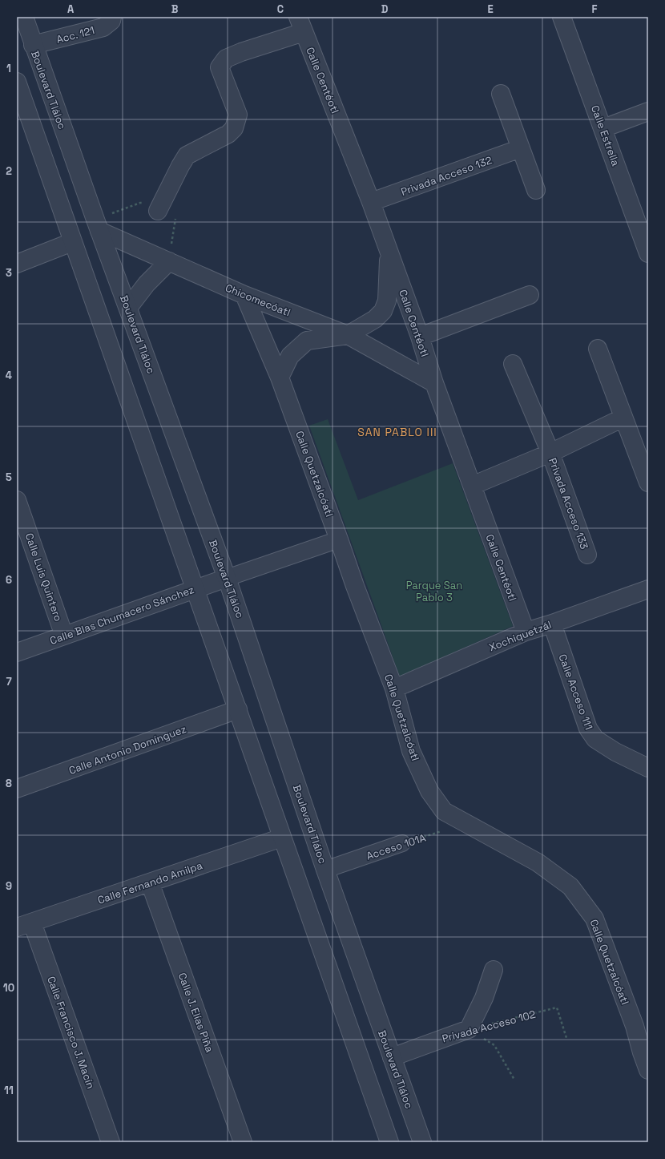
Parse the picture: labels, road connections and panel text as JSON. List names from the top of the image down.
{
  "streets": {
    "street": [
      "Acc. 121",
      "Calle Centéotl",
      "Boulevard Tláloc",
      "Calle Estrella",
      "Privada Acceso 132",
      "Chicomecóatl",
      "Calle Quetzalcóatl",
      "Privada Acceso 133",
      "Calle Luis Quintero",
      "Calle Blas Chumacero Sánchez",
      "Xochiquetzál",
      "Calle Acceso 111",
      "Calle Antonio Domínguez",
      "Acceso 101A",
      "Calle Fernando Amilpa",
      "Calle J. Elías Piña",
      "Privada Acceso 102",
      "Calle Francisco J. Macín"
    ]
  },
  "crossings": [
    ["Acc. 121", "Boulevard Tláloc"],
    ["Calle Centéotl", "Privada Acceso 132"],
    ["Calle Centéotl", "Chicomecóatl"],
    ["Calle Centéotl", "Privada Acceso 133"],
    ["Calle Centéotl", "Xochiquetzál"],
    ["Boulevard Tláloc", "Chicomecóatl"],
    ["Boulevard Tláloc", "Calle Blas Chumacero Sánchez"],
    ["Boulevard Tláloc", "Acceso 101A"],
    ["Boulevard Tláloc", "Privada Acceso 102"],
    ["Chicomecóatl", "Calle Quetzalcóatl"],
    ["Calle Quetzalcóatl", "Xochiquetzál"],
    ["Calle Quetzalcóatl", "Acceso 101A"],
    ["Calle Luis Quintero", "Calle Blas Chumacero Sánchez"],
    ["Xochiquetzál", "Calle Acceso 111"],
    ["Calle Fernando Amilpa", "Calle J. Elías Piña"],
    ["Calle Fernando Amilpa", "Calle Francisco J. Macín"]
  ],
  "districts": ["SAN PABLO III"],
  "parks": ["Parque San Pablo 3"],
  "grid": {
    "columns": [
      "A",
      "B",
      "C",
      "D",
      "E",
      "F"
    ],
    "rows": [
      "1",
      "2",
      "3",
      "4",
      "5",
      "6",
      "7",
      "8",
      "9",
      "10",
      "11"
    ]
  }
}
